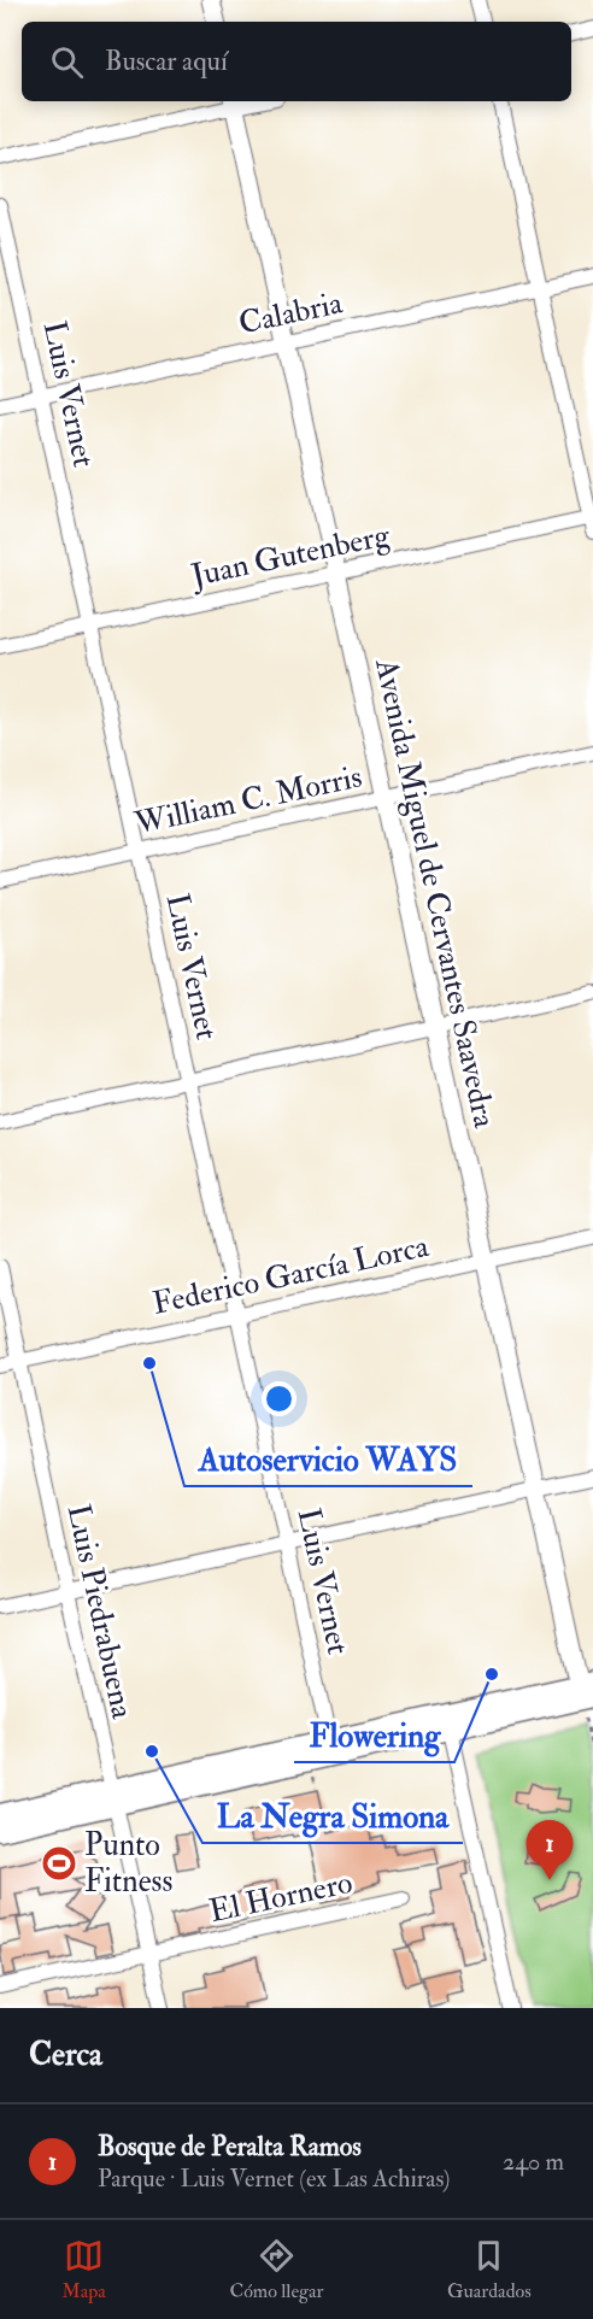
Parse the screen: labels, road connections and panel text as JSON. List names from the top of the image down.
{
  "streets": {
    "street": [
      "Calabria",
      "Luis Vernet",
      "Juan Gutenberg",
      "William C. Morris",
      "Avenida Miguel de Cervantes Saavedra",
      "Federico García Lorca",
      "Luis Piedrabuena",
      "El Hornero"
    ]
  },
  "crossings": [
    ["Calabria", "Luis Vernet"],
    ["Calabria", "Avenida Miguel de Cervantes Saavedra"],
    ["Luis Vernet", "Juan Gutenberg"],
    ["Luis Vernet", "William C. Morris"],
    ["Luis Vernet", "Federico García Lorca"],
    ["Juan Gutenberg", "Avenida Miguel de Cervantes Saavedra"],
    ["William C. Morris", "Avenida Miguel de Cervantes Saavedra"],
    ["Avenida Miguel de Cervantes Saavedra", "Federico García Lorca"],
    ["Federico García Lorca", "Luis Piedrabuena"],
    ["Luis Piedrabuena", "El Hornero"]
  ],
  "places": {
    "other": ["Autoservicio WAYS", "Flowering", "La Negra Simona"],
    "sports": ["Punto Fitness"]
  },
  "page": {
    "search": "Buscar aquí",
    "pins": "1",
    "heading": "Cerca",
    "list": [
      {
        "mark": "1",
        "name": "Bosque de Peralta Ramos",
        "note": "Parque · Luis Vernet (ex Las Achiras)",
        "value": "240 m"
      }
    ],
    "nav": ["Mapa", "Cómo llegar", "Guardados"]
  }
}
